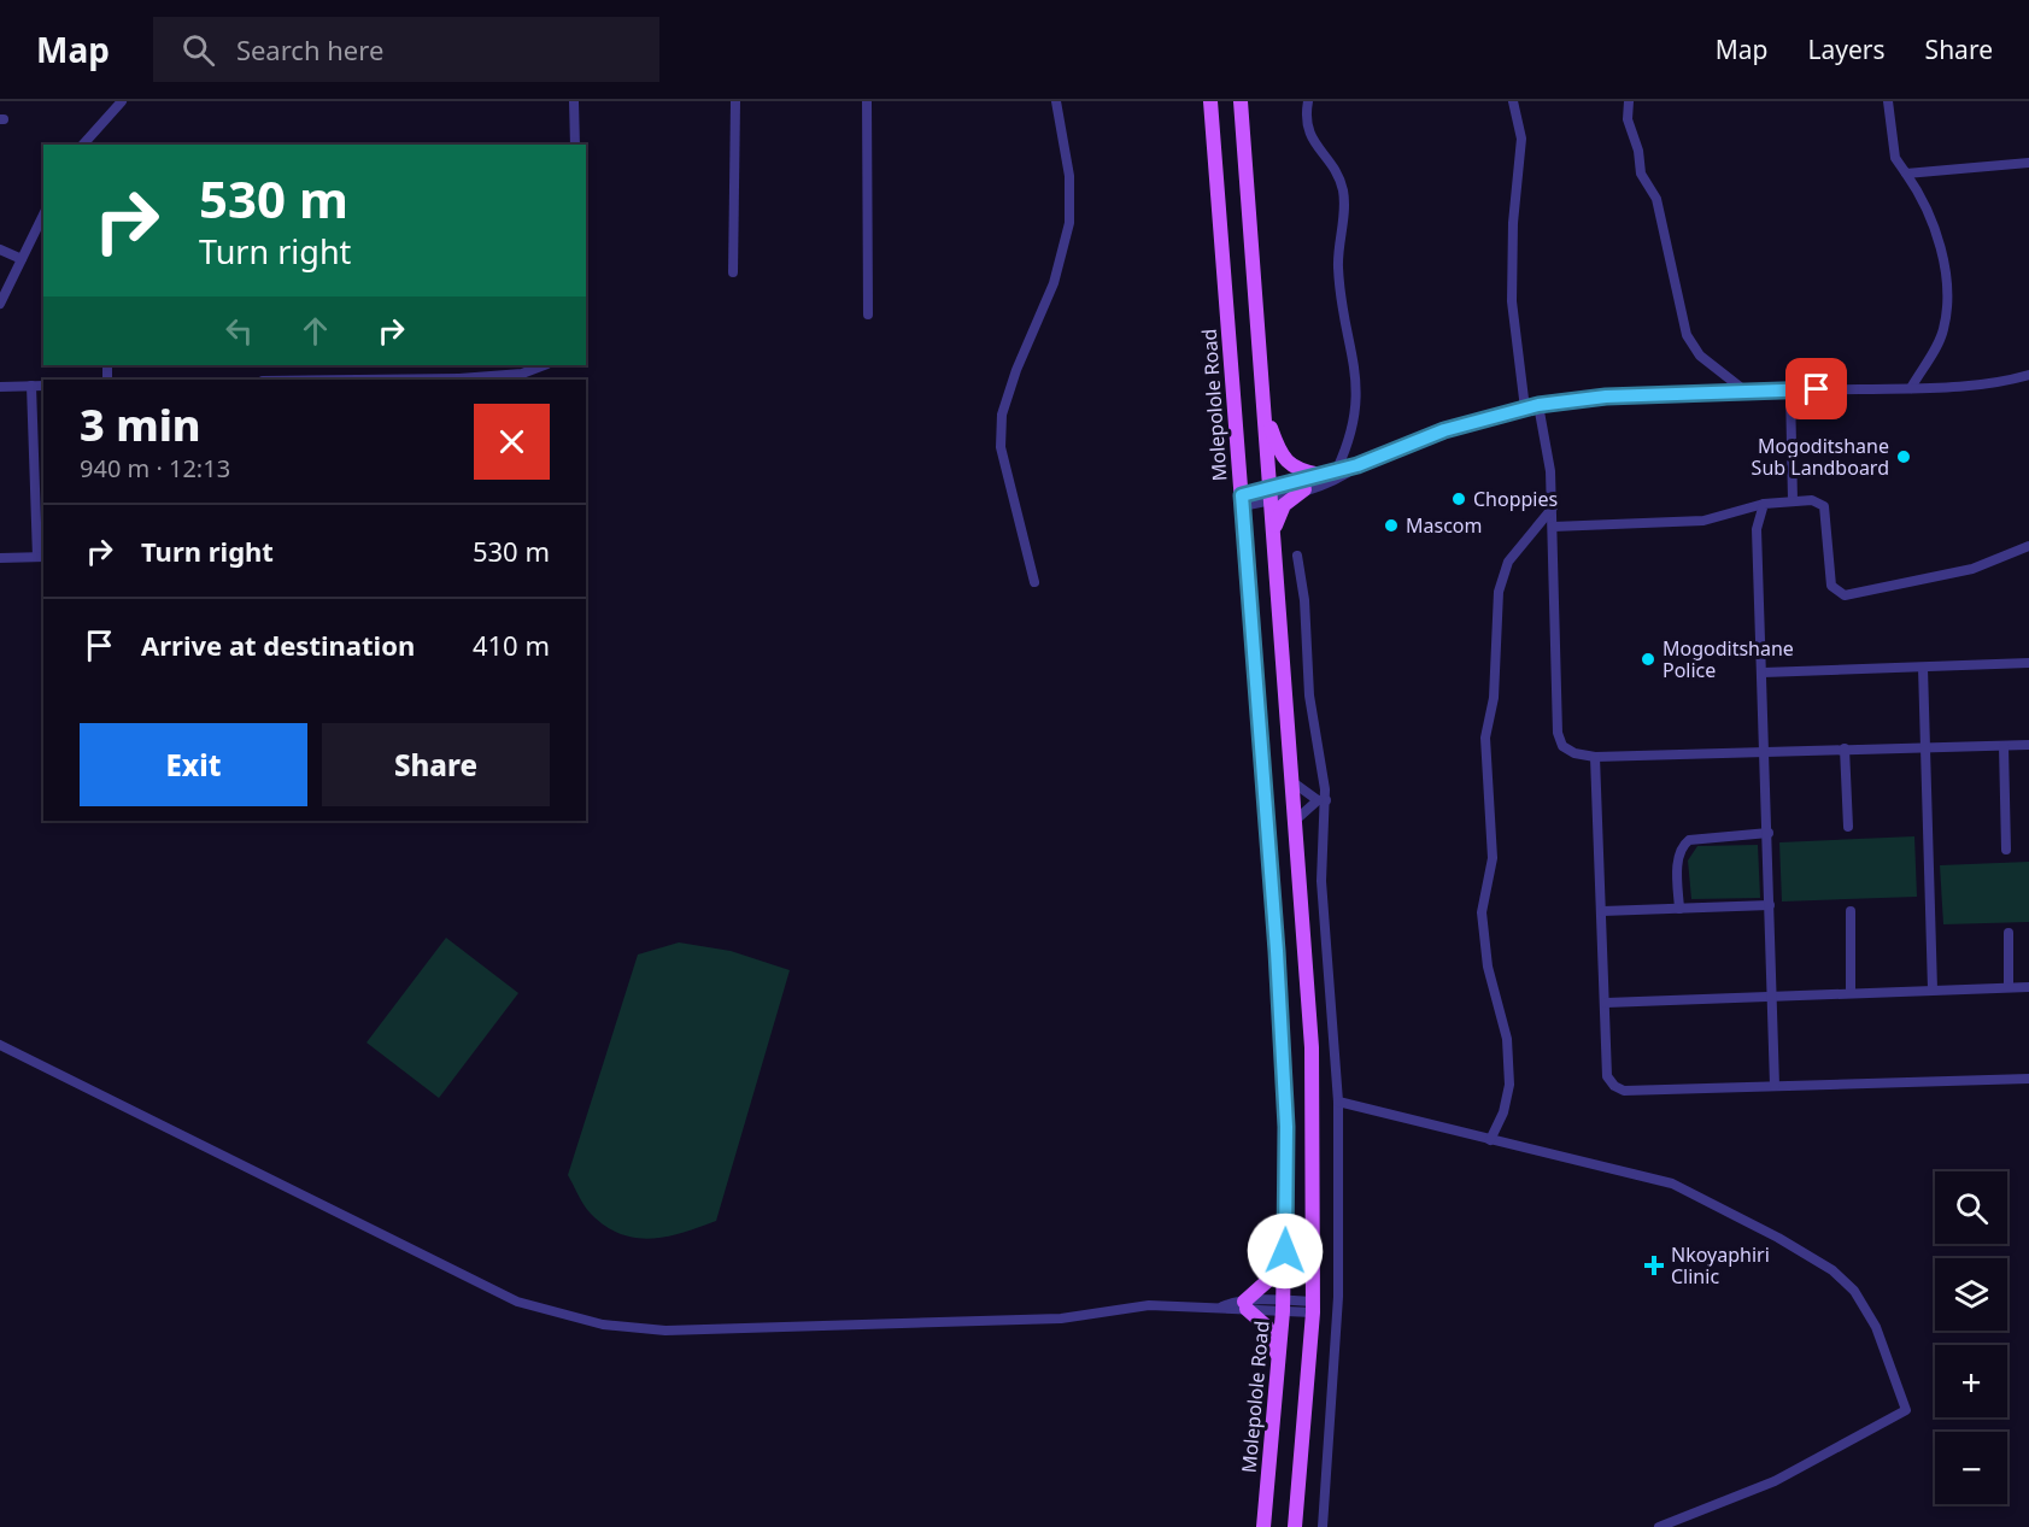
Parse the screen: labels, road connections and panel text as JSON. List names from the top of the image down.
{
  "streets": {
    "main road": ["Molepolole Road"]
  },
  "places": {
    "other": [
      "Mogoditshane Sub Landboard",
      "Choppies",
      "Mascom",
      "Mogoditshane Police"
    ],
    "health": ["Nkoyaphiri Clinic"]
  },
  "page": {
    "header": "Map",
    "search": "Search here",
    "nav": ["Map", "Layers", "Share"],
    "turn": ["530 m", "Turn right"],
    "heading": ["3 min", "940 m · 12:13"],
    "list": [
      {
        "name": "Turn right",
        "value": "530 m"
      },
      {
        "name": "Arrive at destination",
        "value": "410 m"
      }
    ],
    "buttons": ["Exit", "Share"],
    "map_buttons": ["+", "−"]
  }
}
